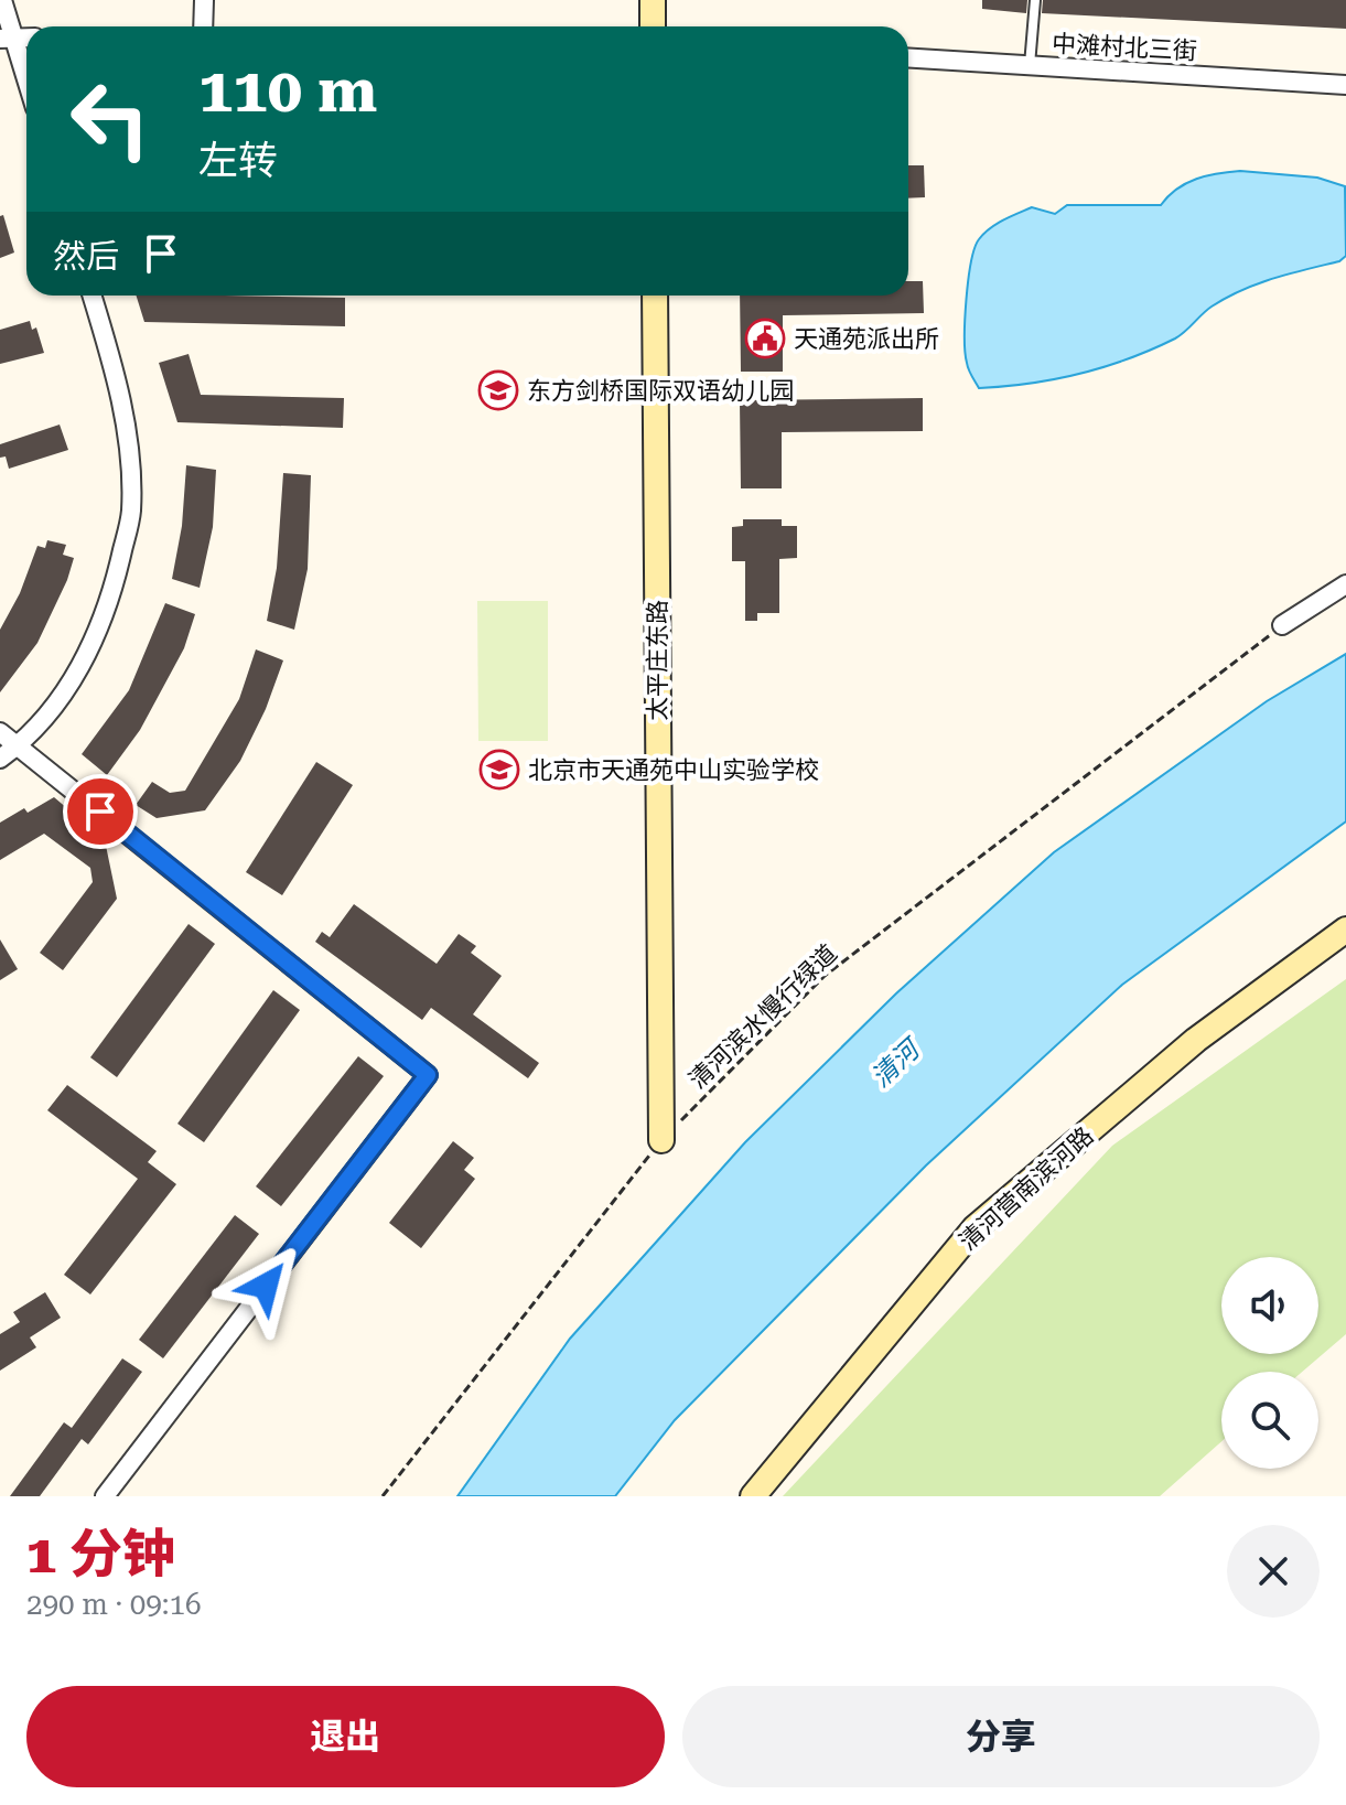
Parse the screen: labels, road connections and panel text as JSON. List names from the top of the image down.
{
  "streets": {
    "street": ["中滩村北三街", "太平庄东路", "清河营南滨河路"],
    "path": ["清河滨水慢行绿道"]
  },
  "crossings": [
    ["太平庄东路", "清河滨水慢行绿道"]
  ],
  "water": ["清河"],
  "places": {
    "public building": ["天通苑派出所"],
    "school or university": ["东方剑桥国际双语幼儿园", "北京市天通苑中山实验学校"]
  },
  "page": {
    "turn": ["110 m", "左转"],
    "then": "然后",
    "heading": ["1 分钟", "290 m · 09:16"],
    "buttons": ["退出", "分享"]
  }
}
